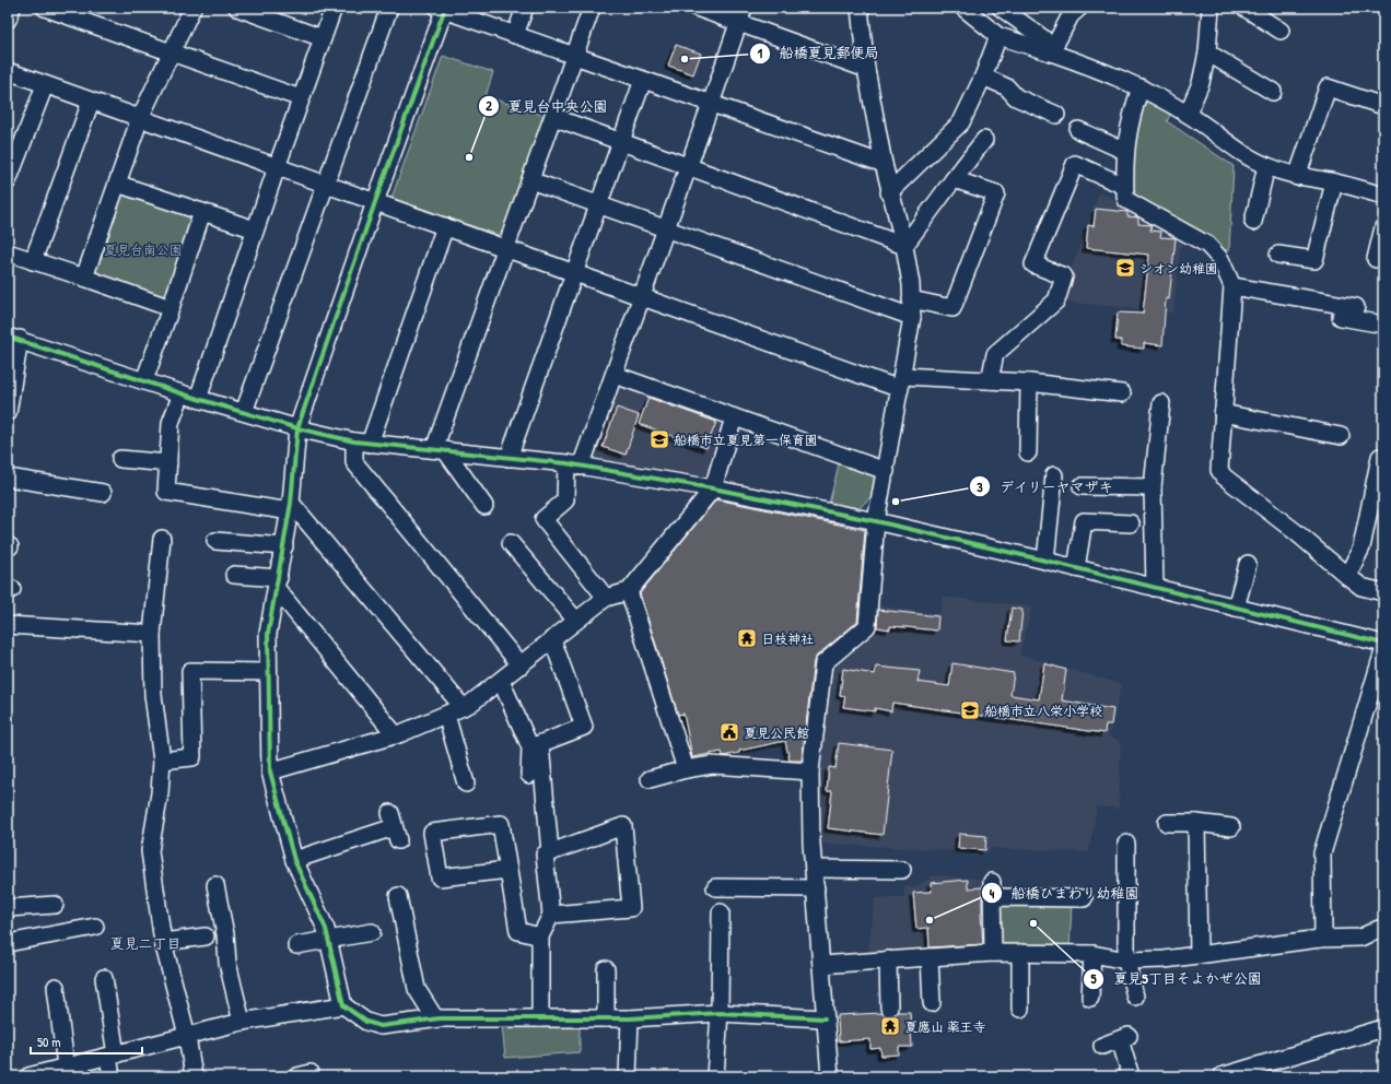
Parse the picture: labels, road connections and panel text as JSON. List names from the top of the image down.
{
  "districts": ["夏見二丁目"],
  "parks": ["夏見台南公園"],
  "places": {
    "other": [
      "船橋夏見郵便局",
      "夏見台中央公園",
      "デイリーヤマザキ",
      "船橋ひまわり幼稚園",
      "夏見5丁目そよかぜ公園"
    ],
    "school or university": ["シオン幼稚園", "船橋市立夏見第一保育園", "船橋市立八栄小学校"],
    "temple": ["日枝神社", "夏應山 薬王寺"],
    "public building": ["夏見公民館"]
  },
  "scale_bar": "50 m"
}
